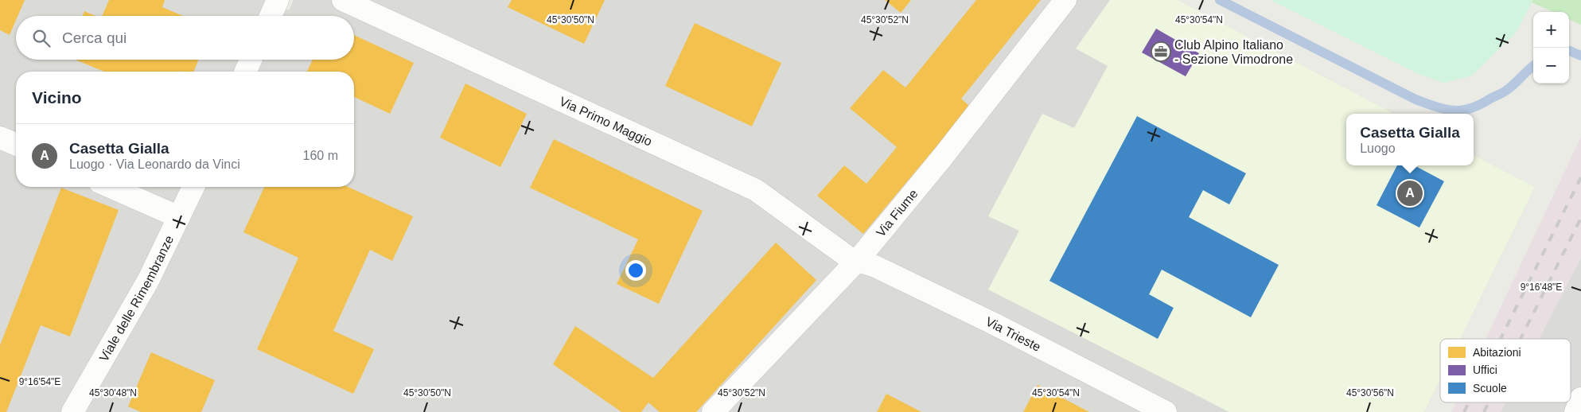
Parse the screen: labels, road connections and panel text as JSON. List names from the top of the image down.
{
  "streets": {
    "street": [
      "Via Primo Maggio",
      "Via Fiume",
      "Viale delle Rimembranze",
      "Via Trieste"
    ]
  },
  "crossings": [
    ["Via Primo Maggio", "Via Fiume"],
    ["Via Primo Maggio", "Via Trieste"],
    ["Via Fiume", "Via Trieste"]
  ],
  "places": {
    "office": ["Club Alpino Italiano - Sezione Vimodrone"]
  },
  "legend": ["Abitazioni", "Uffici", "Scuole"],
  "page": {
    "map_buttons": ["+", "−"],
    "search": "Cerca qui",
    "heading": "Vicino",
    "popup": ["Casetta Gialla", "Luogo"],
    "list": [
      {
        "mark": "A",
        "name": "Casetta Gialla",
        "note": "Luogo · Via Leonardo da Vinci",
        "value": "160 m"
      }
    ],
    "pins": "A"
  },
  "coordinates": [
    "45°30'50\"N",
    "45°30'52\"N",
    "45°30'54\"N",
    "9°16'48\"E",
    "9°16'54\"E",
    "45°30'48\"N",
    "45°30'56\"N"
  ]
}
